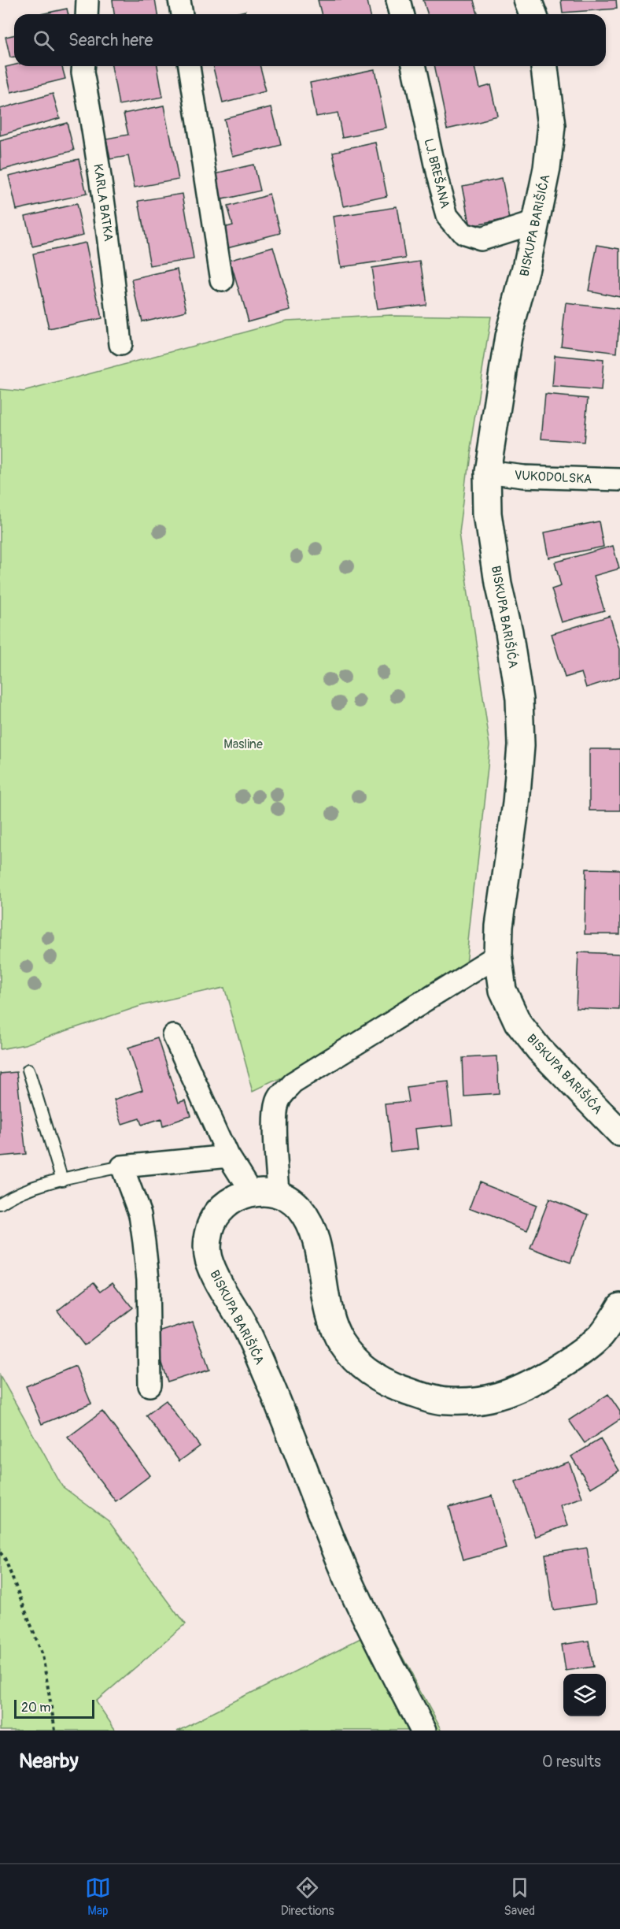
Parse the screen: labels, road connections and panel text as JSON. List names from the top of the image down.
{
  "streets": {
    "main road": ["BISKUPA BARIŠIĆA"],
    "street": ["LJ. BREŠANA", "KARLA BATKA", "VUKODOLSKA"]
  },
  "crossings": [
    ["LJ. BREŠANA", "BISKUPA BARIŠIĆA"],
    ["BISKUPA BARIŠIĆA", "VUKODOLSKA"]
  ],
  "parks": ["Masline"],
  "scale_bar": "20 m",
  "page": {
    "search": "Search here",
    "scale": "20 m",
    "heading": ["Nearby", "0 results"],
    "nav": ["Map", "Directions", "Saved"]
  }
}
